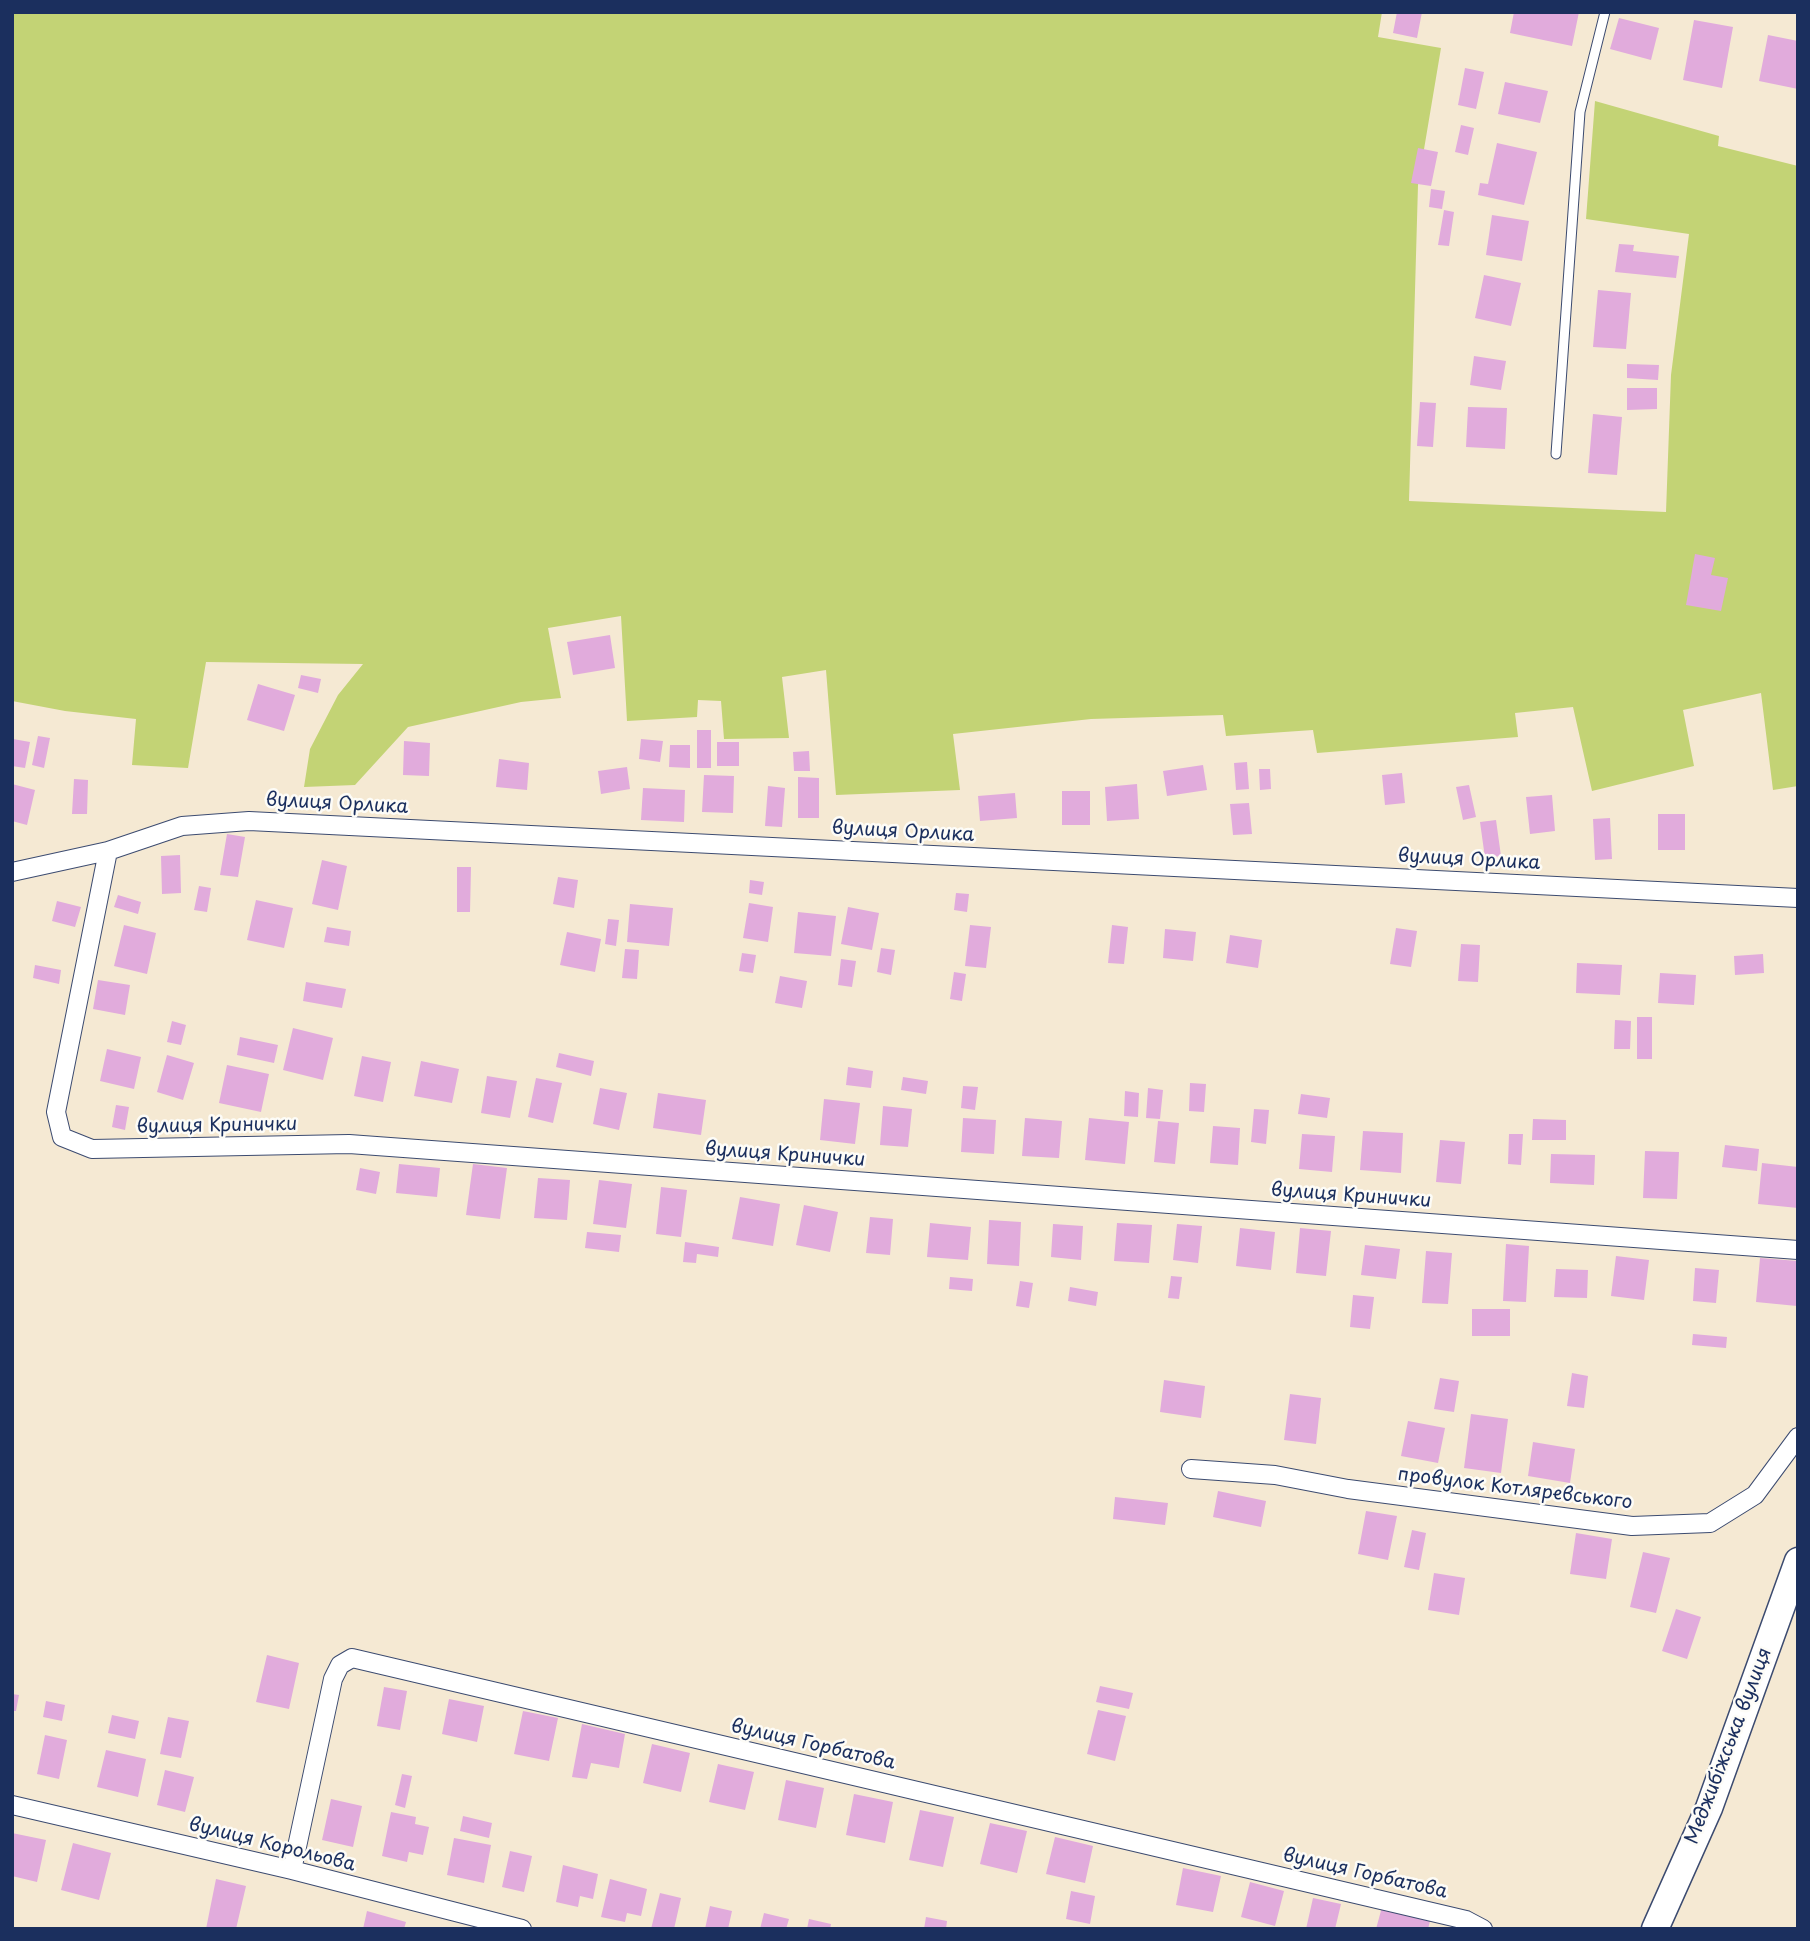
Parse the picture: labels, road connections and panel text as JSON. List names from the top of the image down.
{
  "streets": {
    "main road": ["Меджибіжська вулиця"],
    "street": [
      "вулиця Орлика",
      "вулиця Кринички",
      "провулок Котляревського",
      "вулиця Горбатова",
      "вулиця Корольова"
    ]
  },
  "crossings": [
    ["вулиця Орлика", "вулиця Кринички"],
    ["вулиця Горбатова", "вулиця Корольова"]
  ]
}
